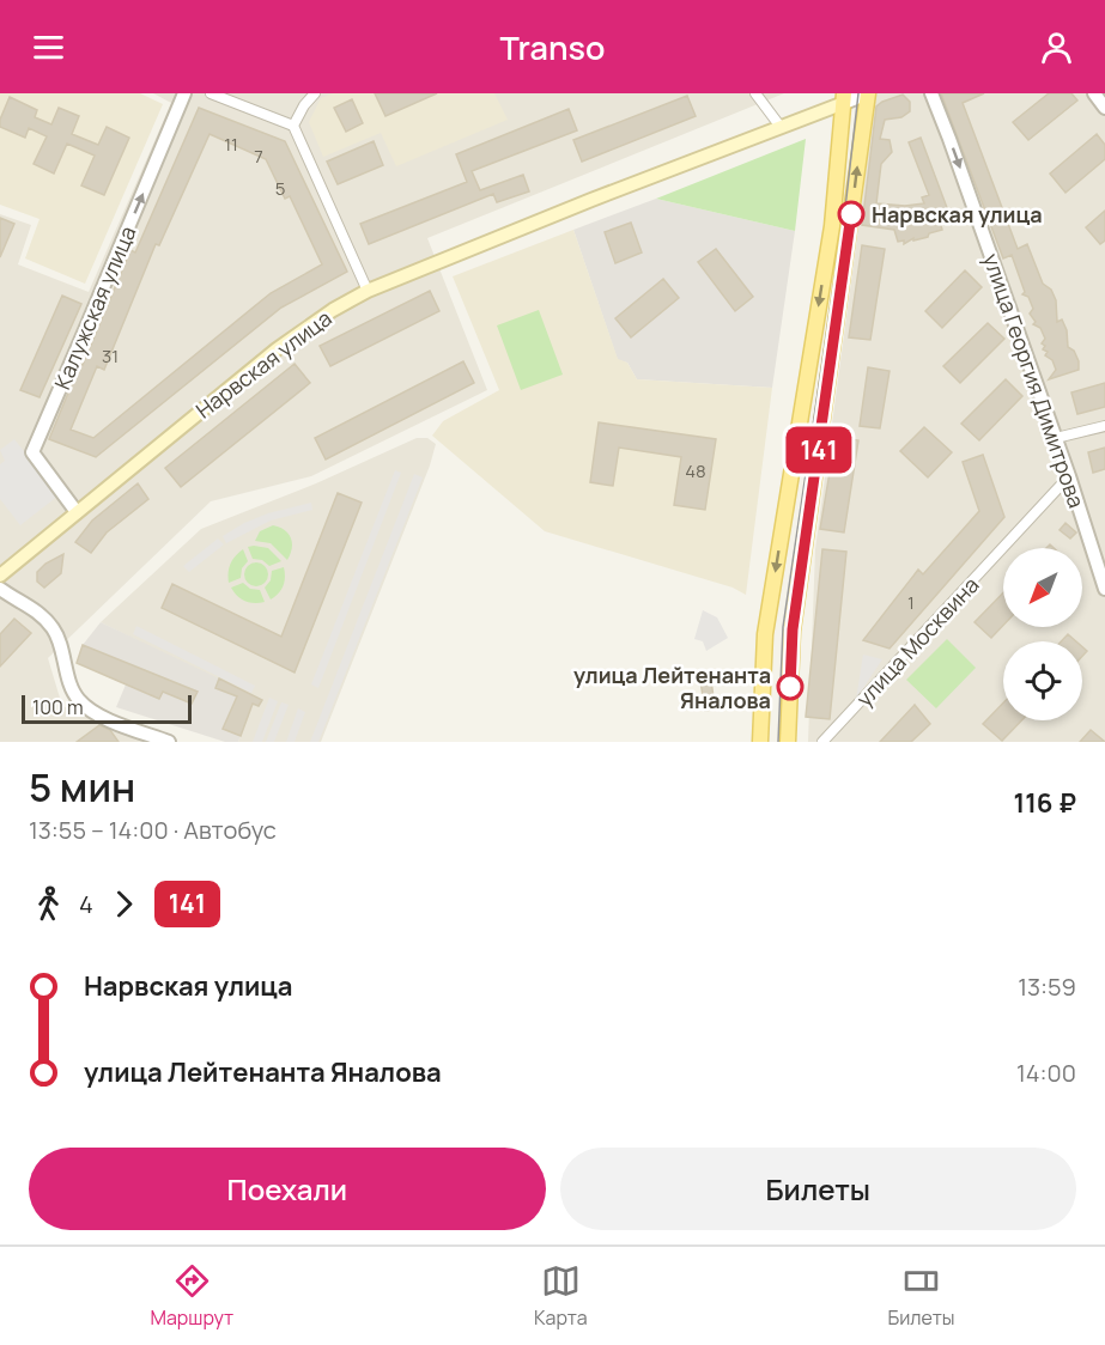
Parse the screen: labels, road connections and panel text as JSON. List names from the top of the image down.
{
  "streets": {
    "main road": ["Нарвская улица"],
    "street": ["Калужская улица", "улица Георгия Димитрова", "улица Москвина"]
  },
  "crossings": [
    ["Калужская улица", "Нарвская улица"],
    ["улица Георгия Димитрова", "улица Москвина"]
  ],
  "one_way": ["Калужская улица", "улица Георгия Димитрова"],
  "places": ["Нарвская улица", "улица Лейтенанта Яналова"],
  "lines": ["bus line 141"],
  "house_numbers": [
    "11",
    "7",
    "5",
    "31",
    "48",
    "1"
  ],
  "scale_bar": "100 m",
  "north": "bottom left",
  "page": {
    "header": "Transo",
    "on_map": "141",
    "scale": "100 m",
    "heading": ["5 мин", "13:55 – 14:00 · Автобус", "116 ₽"],
    "legs": ["4", "141"],
    "list": [
      {
        "name": "Нарвская улица",
        "value": "13:59"
      },
      {
        "name": "улица Лейтенанта Яналова",
        "value": "14:00"
      }
    ],
    "buttons": ["Поехали", "Билеты"],
    "tabs": ["Маршрут", "Карта", "Билеты"]
  }
}
